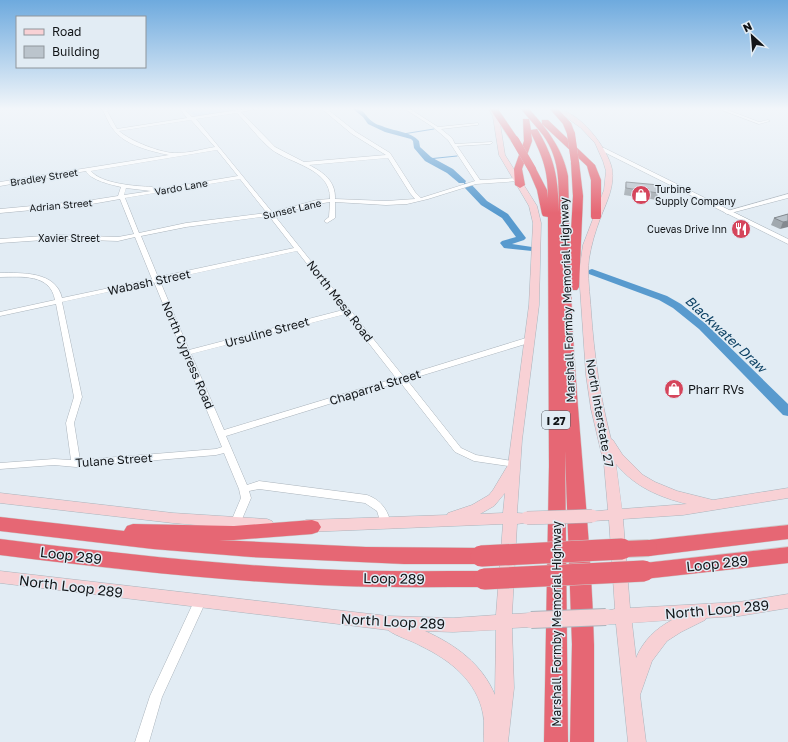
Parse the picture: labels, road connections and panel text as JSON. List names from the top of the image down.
{
  "streets": {
    "highway": ["Marshall Formby Memorial Highway", "I 27", "Loop 289"],
    "main road": ["North Interstate 27", "North Loop 289"],
    "street": [
      "Bradley Street",
      "Vardo Lane",
      "Adrian Street",
      "Sunset Lane",
      "Xavier Street",
      "Wabash Street",
      "North Mesa Road",
      "Ursuline Street",
      "North Cypress Road",
      "Chaparral Street",
      "Tulane Street"
    ]
  },
  "crossings": [
    ["Bradley Street", "North Mesa Road"],
    ["Vardo Lane", "Adrian Street"],
    ["Vardo Lane", "North Mesa Road"],
    ["Vardo Lane", "North Cypress Road"],
    ["Adrian Street", "North Cypress Road"],
    ["Sunset Lane", "Xavier Street"],
    ["Sunset Lane", "North Mesa Road"],
    ["Sunset Lane", "North Cypress Road"],
    ["Xavier Street", "North Cypress Road"],
    ["Wabash Street", "North Mesa Road"],
    ["Wabash Street", "North Cypress Road"],
    ["North Mesa Road", "Ursuline Street"],
    ["North Mesa Road", "Chaparral Street"],
    ["Ursuline Street", "North Cypress Road"],
    ["North Cypress Road", "Chaparral Street"],
    ["North Cypress Road", "Tulane Street"],
    ["North Interstate 27", "North Loop 289"]
  ],
  "water": ["Blackwater Draw"],
  "places": {
    "shop": ["Turbine Supply Company", "Pharr RVs"],
    "restaurant": ["Cuevas Drive Inn"]
  },
  "legend": ["Road", "Building"],
  "north": "top left"
}
